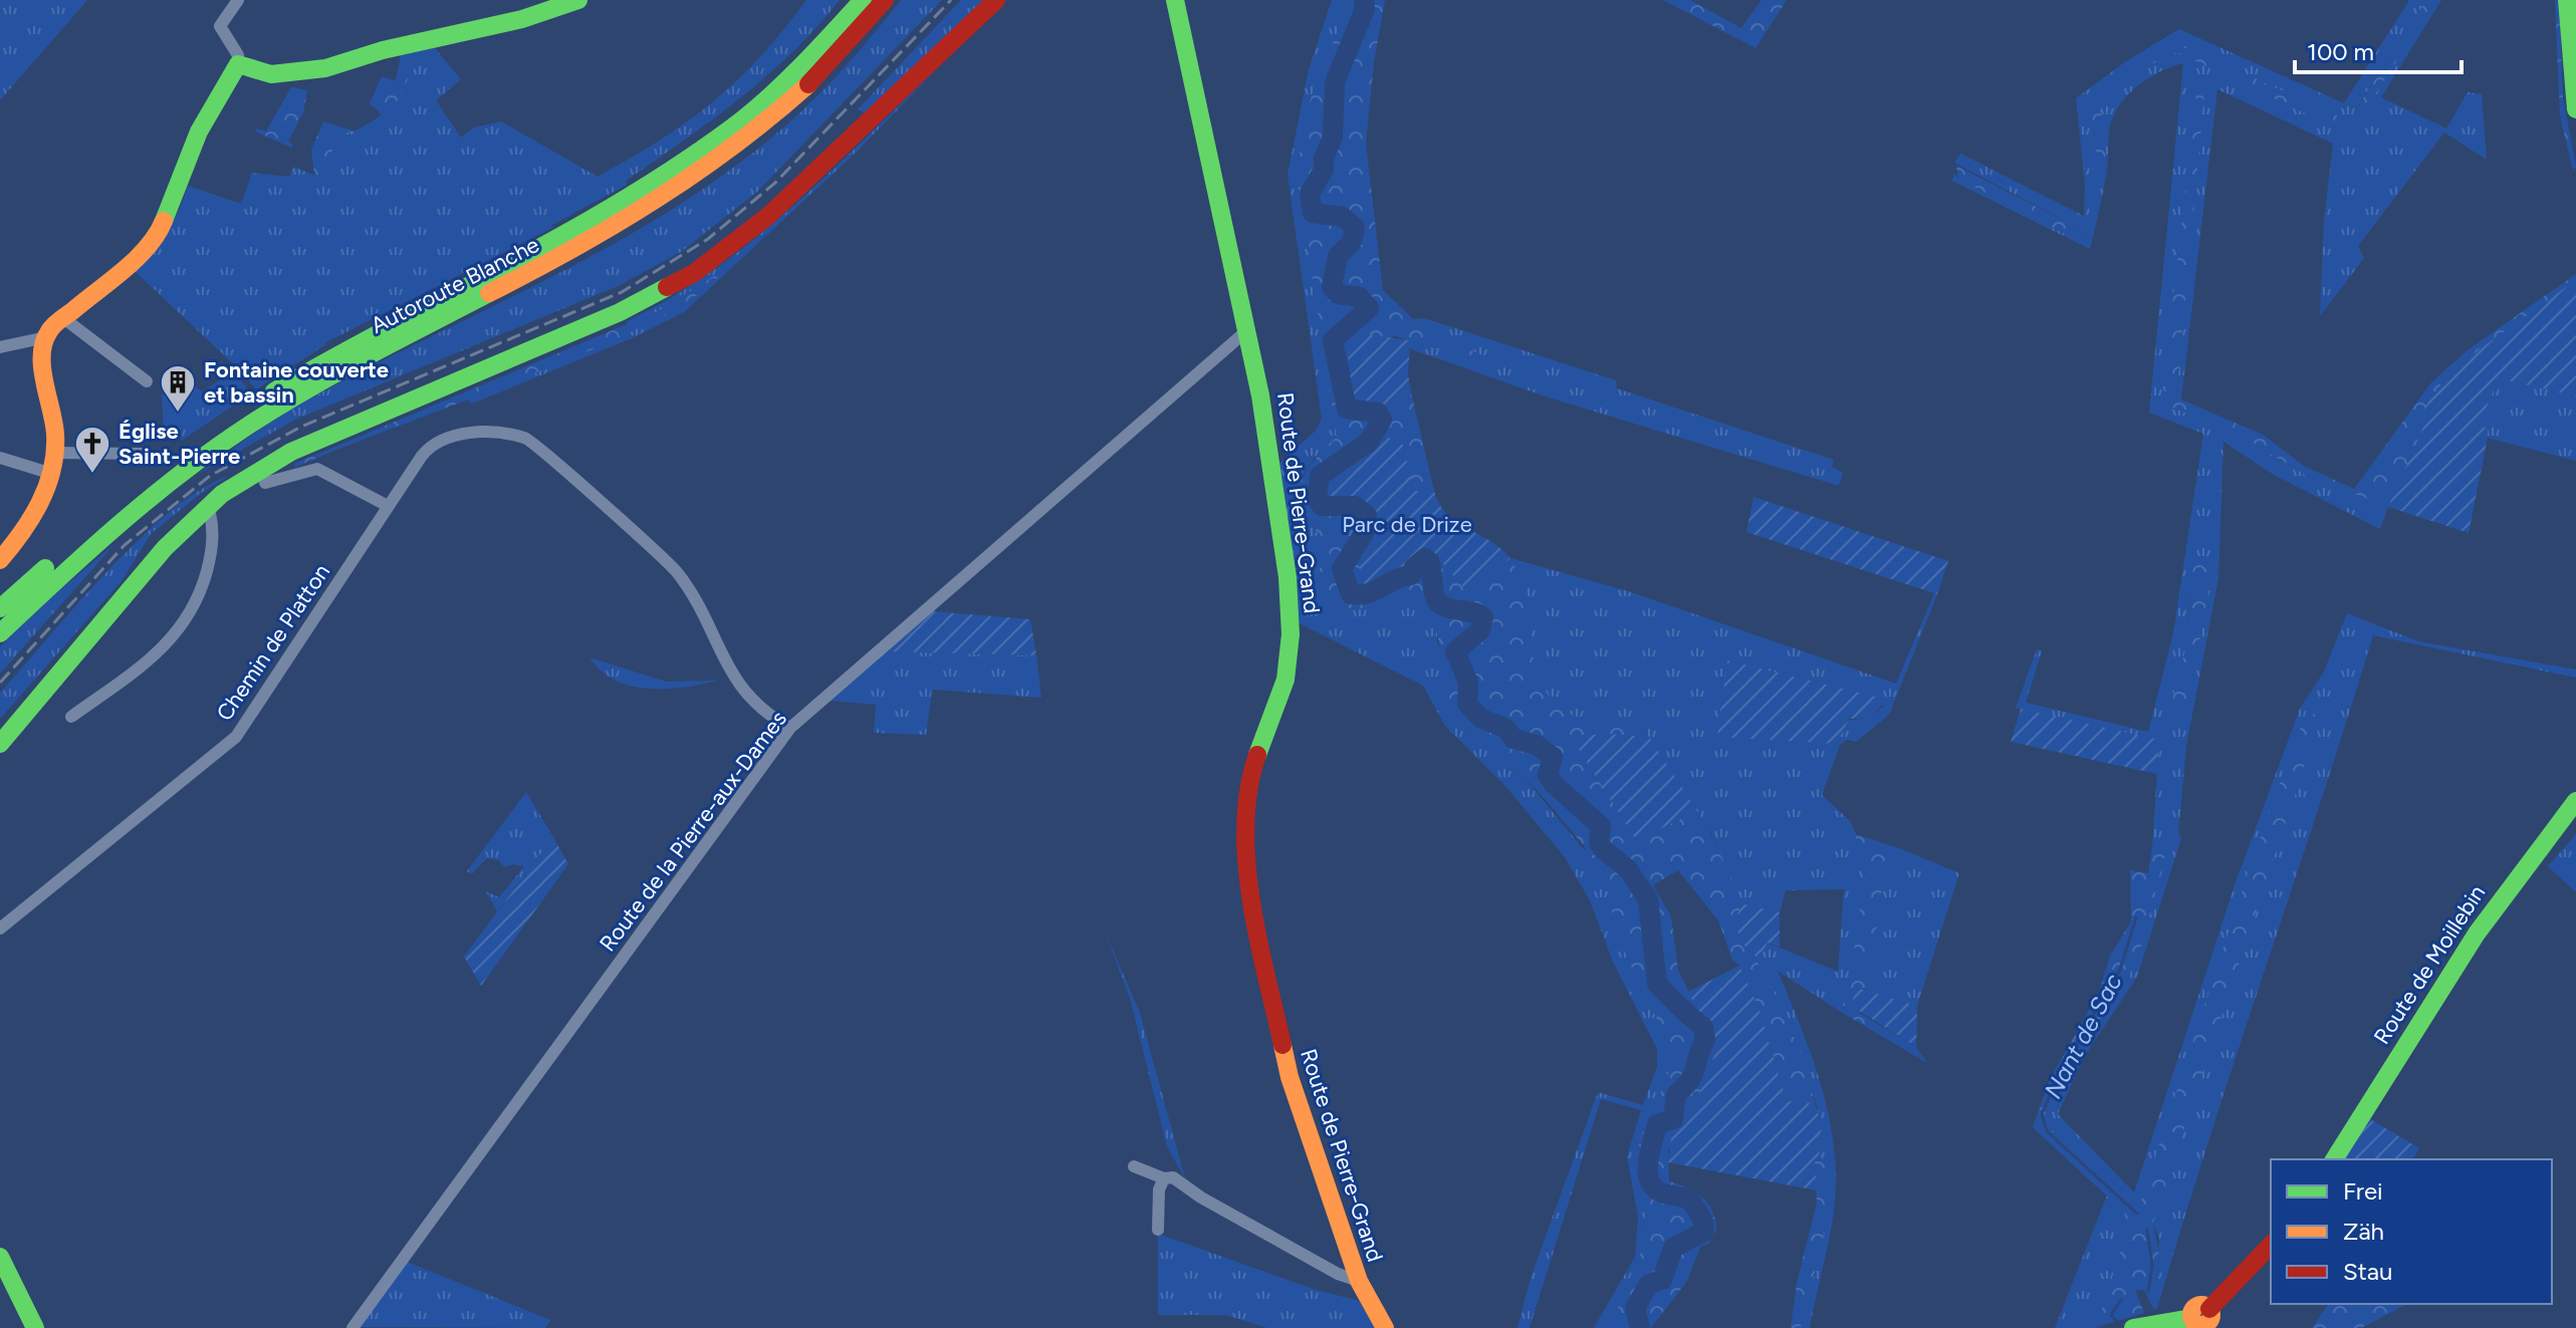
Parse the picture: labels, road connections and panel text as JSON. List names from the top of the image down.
{
  "streets": {
    "main road": ["Autoroute Blanche", "Route de Pierre-Grand", "Route de Moillebin"],
    "street": ["Chemin de Platton", "Route de la Pierre-aux-Dames"]
  },
  "crossings": [
    ["Route de Pierre-Grand", "Route de la Pierre-aux-Dames"],
    ["Chemin de Platton", "Route de la Pierre-aux-Dames"]
  ],
  "water": ["Nant de Sac"],
  "parks": ["Parc de Drize"],
  "places": {
    "building": ["Fontaine couverte et bassin"],
    "church": ["Église Saint-Pierre"]
  },
  "legend": ["Frei", "Zäh", "Stau"],
  "scale_bar": "100 m"
}
